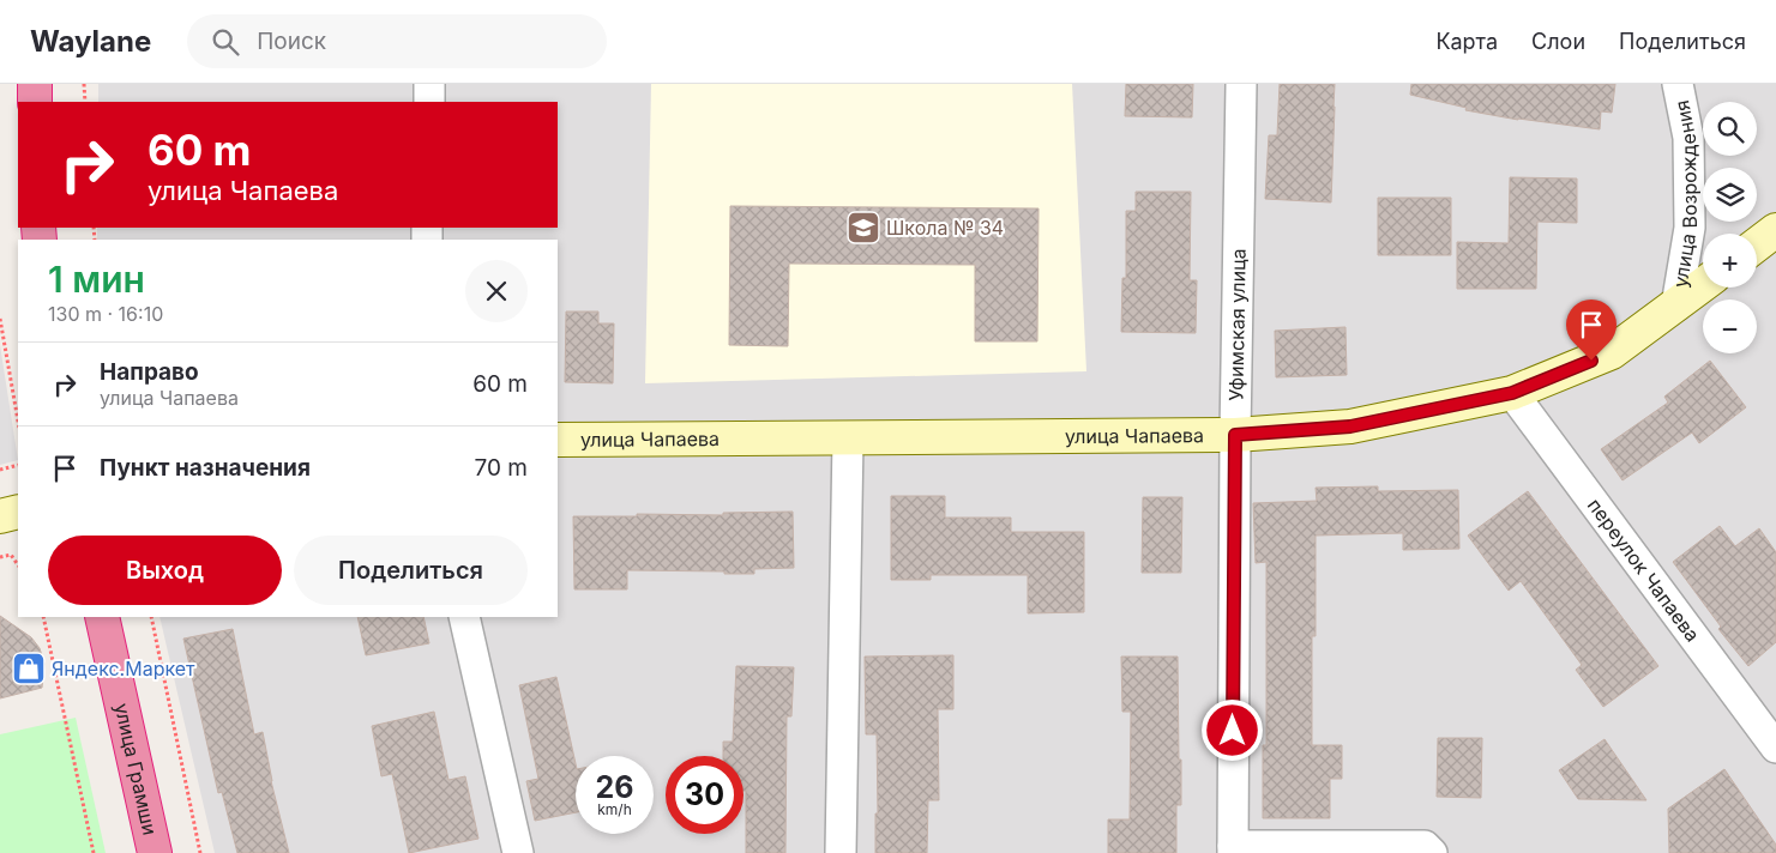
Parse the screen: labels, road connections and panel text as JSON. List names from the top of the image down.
{
  "streets": {
    "highway": ["улица Грамши"],
    "street": [
      "улица Возрождения",
      "Уфимская улица",
      "улица Чапаева",
      "переулок Чапаева"
    ]
  },
  "crossings": [
    ["улица Возрождения", "улица Чапаева"],
    ["Уфимская улица", "улица Чапаева"],
    ["улица Чапаева", "переулок Чапаева"]
  ],
  "places": {
    "school or university": ["Школа № 34"],
    "shop": ["Яндекс.Маркет"]
  },
  "page": {
    "header": "Waylane",
    "search": "Поиск",
    "nav": ["Карта", "Слои", "Поделиться"],
    "map_buttons": ["+", "−"],
    "turn": ["60 m", "улица Чапаева"],
    "heading": ["1 мин", "130 m · 16:10"],
    "list": [
      {
        "name": "Направо",
        "note": "улица Чапаева",
        "value": "60 m"
      },
      {
        "name": "Пункт назначения",
        "value": "70 m"
      }
    ],
    "buttons": ["Выход", "Поделиться"],
    "speed": "26 km/h",
    "limit": "30"
  }
}
